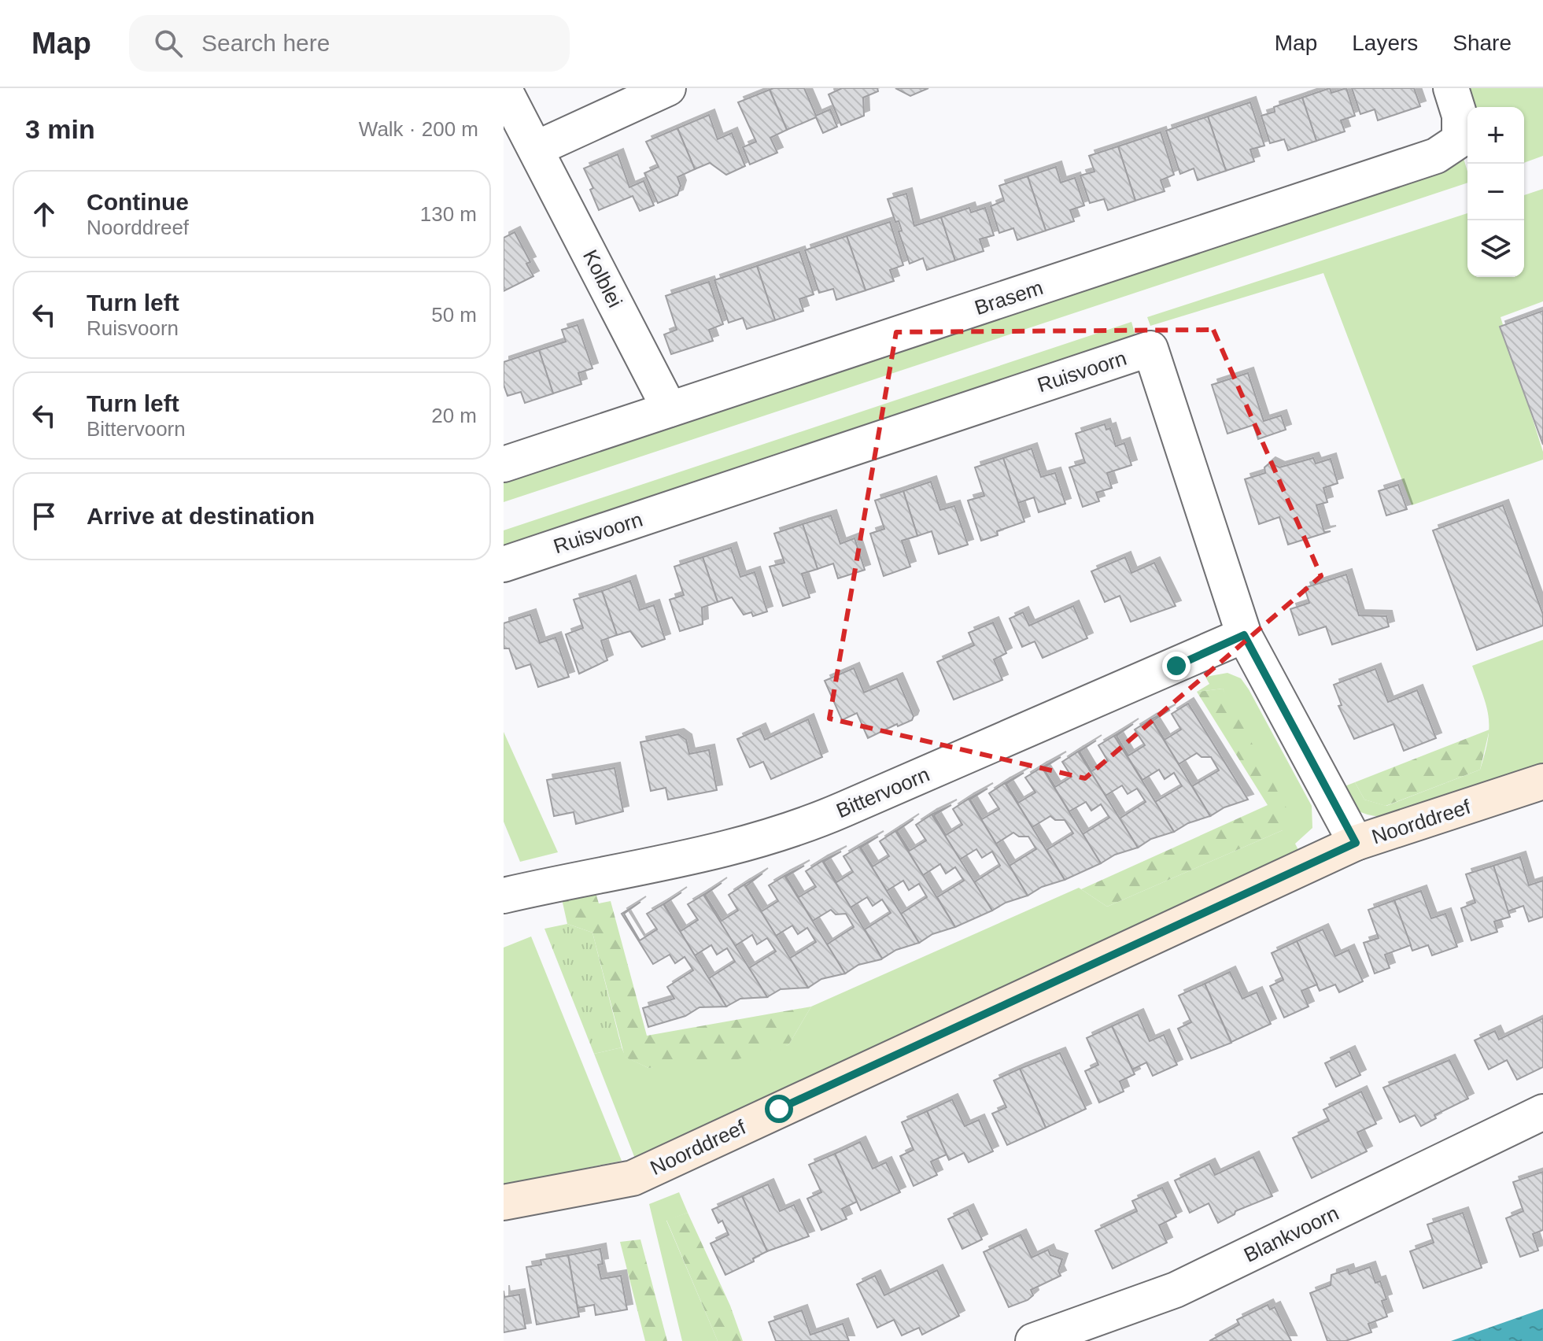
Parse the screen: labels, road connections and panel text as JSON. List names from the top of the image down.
{
  "streets": {
    "street": [
      "Kolblei",
      "Brasem",
      "Ruisvoorn",
      "Bittervoorn",
      "Noorddreef",
      "Blankvoorn"
    ]
  },
  "crossings": [
    ["Kolblei", "Brasem"],
    ["Ruisvoorn", "Bittervoorn"],
    ["Ruisvoorn", "Noorddreef"]
  ],
  "page": {
    "header": "Map",
    "search": "Search here",
    "nav": ["Map", "Layers", "Share"],
    "heading": ["3 min", "Walk · 200 m"],
    "map_buttons": ["+", "−"],
    "list": [
      ["Continue", "Noorddreef", "130 m"],
      ["Turn left", "Ruisvoorn", "50 m"],
      ["Turn left", "Bittervoorn", "20 m"],
      "Arrive at destination"
    ]
  }
}
